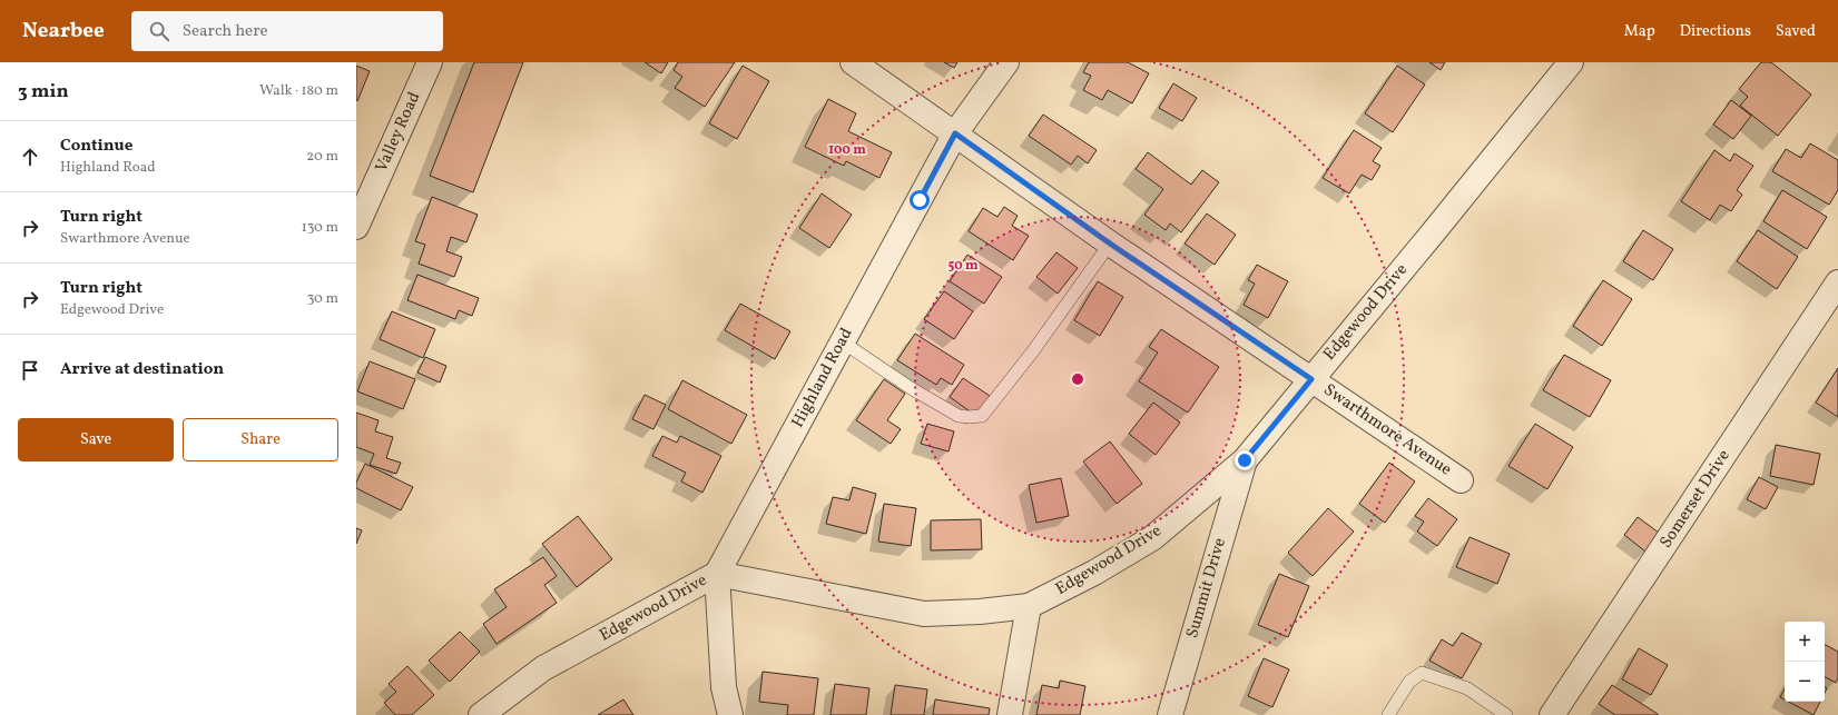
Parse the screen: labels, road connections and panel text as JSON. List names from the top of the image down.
{
  "streets": {
    "street": [
      "Valley Road",
      "Edgewood Drive",
      "Highland Road",
      "Swarthmore Avenue",
      "Somerset Drive",
      "Summit Drive"
    ]
  },
  "crossings": [
    ["Edgewood Drive", "Highland Road"],
    ["Edgewood Drive", "Swarthmore Avenue"],
    ["Edgewood Drive", "Summit Drive"],
    ["Highland Road", "Swarthmore Avenue"]
  ],
  "page": {
    "header": "Nearbee",
    "search": "Search here",
    "nav": ["Map", "Directions", "Saved"],
    "heading": ["3 min", "Walk · 180 m"],
    "list": [
      ["Continue", "Highland Road", "20 m"],
      ["Turn right", "Swarthmore Avenue", "130 m"],
      ["Turn right", "Edgewood Drive", "30 m"],
      "Arrive at destination"
    ],
    "buttons": ["Save", "Share"],
    "map_buttons": ["+", "−"]
  },
  "rings": ["100 m", "50 m"]
}
